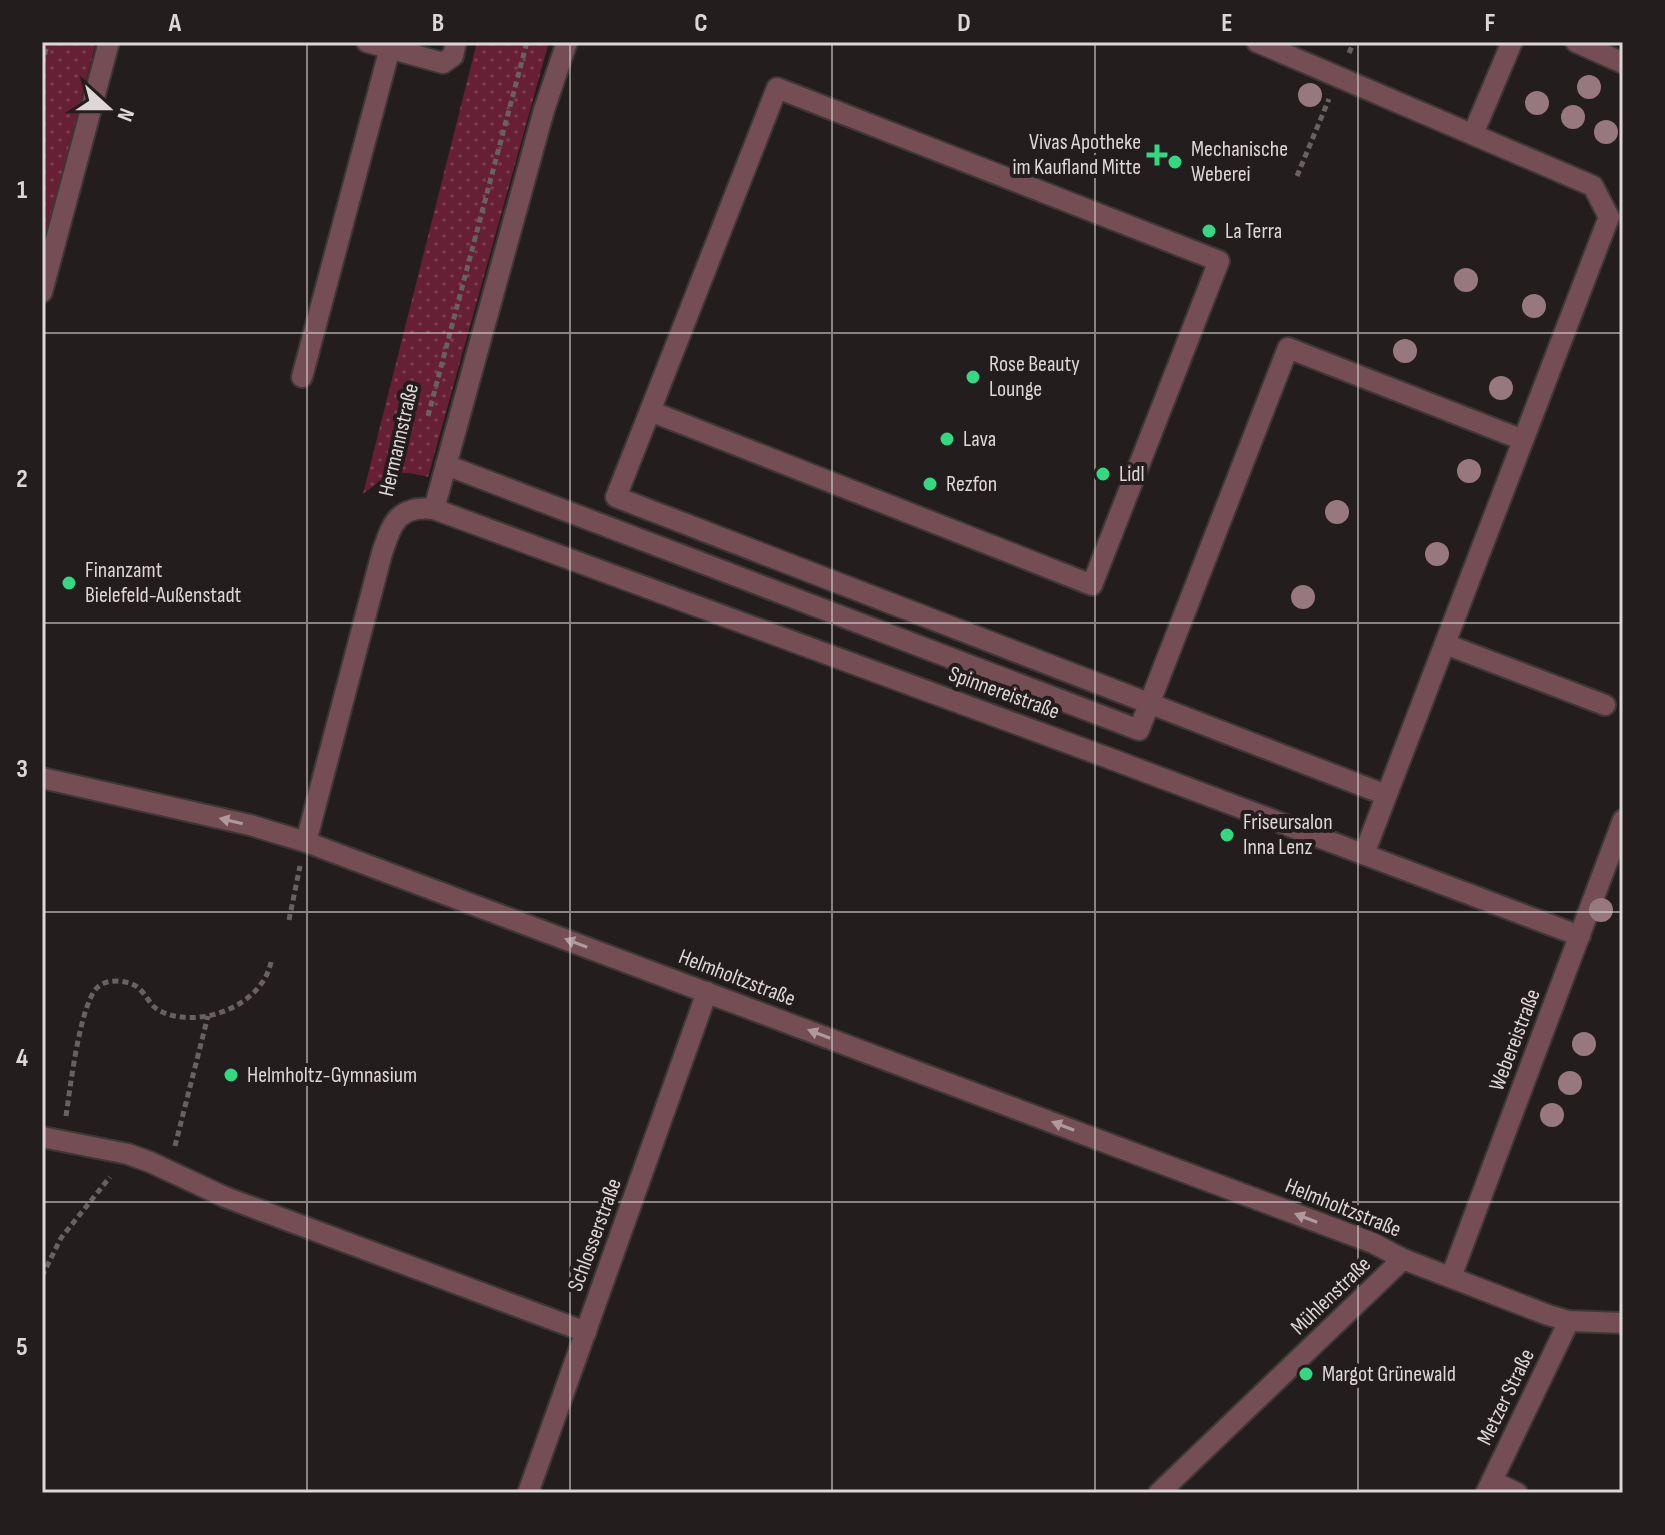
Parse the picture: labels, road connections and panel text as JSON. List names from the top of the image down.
{
  "streets": {
    "street": [
      "Hermannstraße",
      "Spinnereistraße",
      "Helmholtzstraße",
      "Webereistraße",
      "Schlosserstraße",
      "Mühlenstraße",
      "Metzer Straße"
    ]
  },
  "crossings": [
    ["Hermannstraße", "Spinnereistraße"],
    ["Hermannstraße", "Helmholtzstraße"],
    ["Spinnereistraße", "Webereistraße"],
    ["Helmholtzstraße", "Schlosserstraße"],
    ["Helmholtzstraße", "Mühlenstraße"],
    ["Webereistraße", "Mühlenstraße"],
    ["Mühlenstraße", "Metzer Straße"]
  ],
  "one_way": ["Helmholtzstraße"],
  "places": {
    "health": ["Vivas Apotheke im Kaufland Mitte"],
    "other": [
      "Mechanische Weberei",
      "La Terra",
      "Rose Beauty Lounge",
      "Lava",
      "Lidl",
      "Rezfon",
      "Finanzamt Bielefeld-Außenstadt",
      "Friseursalon Inna Lenz",
      "Helmholtz-Gymnasium",
      "Margot Grünewald"
    ]
  },
  "north": "right",
  "grid": {
    "columns": [
      "A",
      "B",
      "C",
      "D",
      "E",
      "F"
    ],
    "rows": [
      "1",
      "2",
      "3",
      "4",
      "5"
    ]
  }
}
